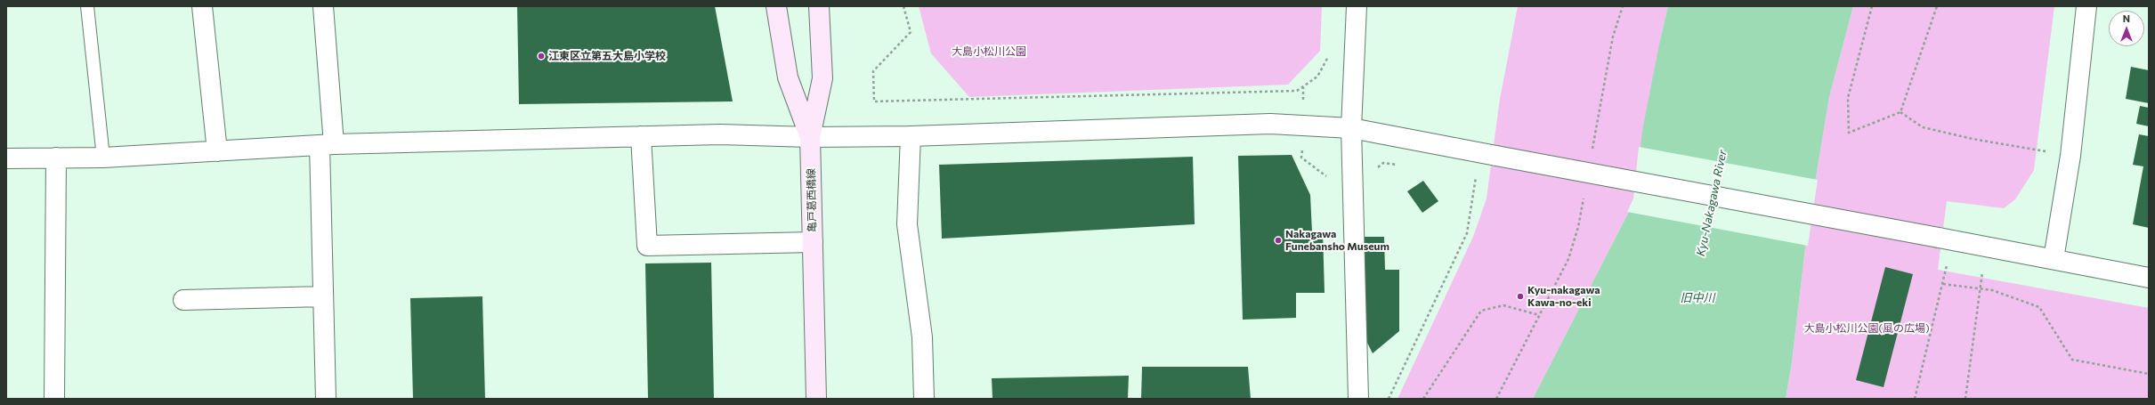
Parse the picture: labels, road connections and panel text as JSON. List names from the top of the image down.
{
  "streets": {
    "main road": ["亀戸葛西橋線"]
  },
  "water": ["Kyu-Nakagawa River", "旧中川"],
  "parks": ["大島小松川公園", "大島小松川公園(風の広場)"],
  "places": ["江東区立第五大島小学校", "Nakagawa Funebansho Museum", "Kyu-nakagawa Kawa-no-eki"],
  "north": "top"
}
